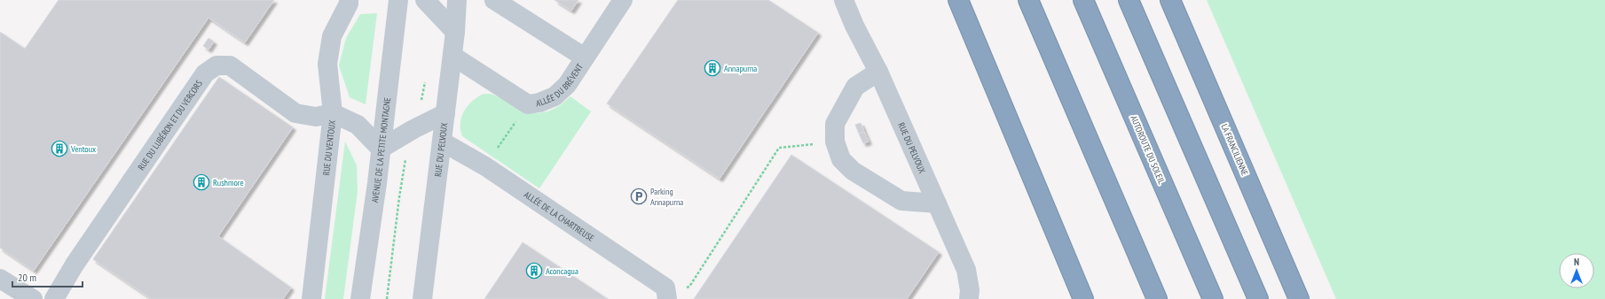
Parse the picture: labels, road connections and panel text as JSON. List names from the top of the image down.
{
  "streets": {
    "highway": ["AUTOROUTE DU SOLEIL", "LA FRANCILIENNE"],
    "street": [
      "ALLÉE DU BRÉVENT",
      "RUE DU LUBÉRON ET DU VERCORS",
      "RUE DU VENTOUX",
      "RUE DU PELVOUX",
      "AVENUE DE LA PETITE MONTAGNE",
      "ALLÉE DE LA CHARTREUSE"
    ]
  },
  "crossings": [
    ["ALLÉE DU BRÉVENT", "RUE DU PELVOUX"],
    ["RUE DU LUBÉRON ET DU VERCORS", "RUE DU VENTOUX"],
    ["RUE DU PELVOUX", "ALLÉE DE LA CHARTREUSE"]
  ],
  "places": {
    "building": [
      "Annapurna",
      "Ventoux",
      "Rushmore",
      "Aconcagua"
    ],
    "parking": ["Parking Annapurna"]
  },
  "scale_bar": "20 m",
  "north": "top"
}
